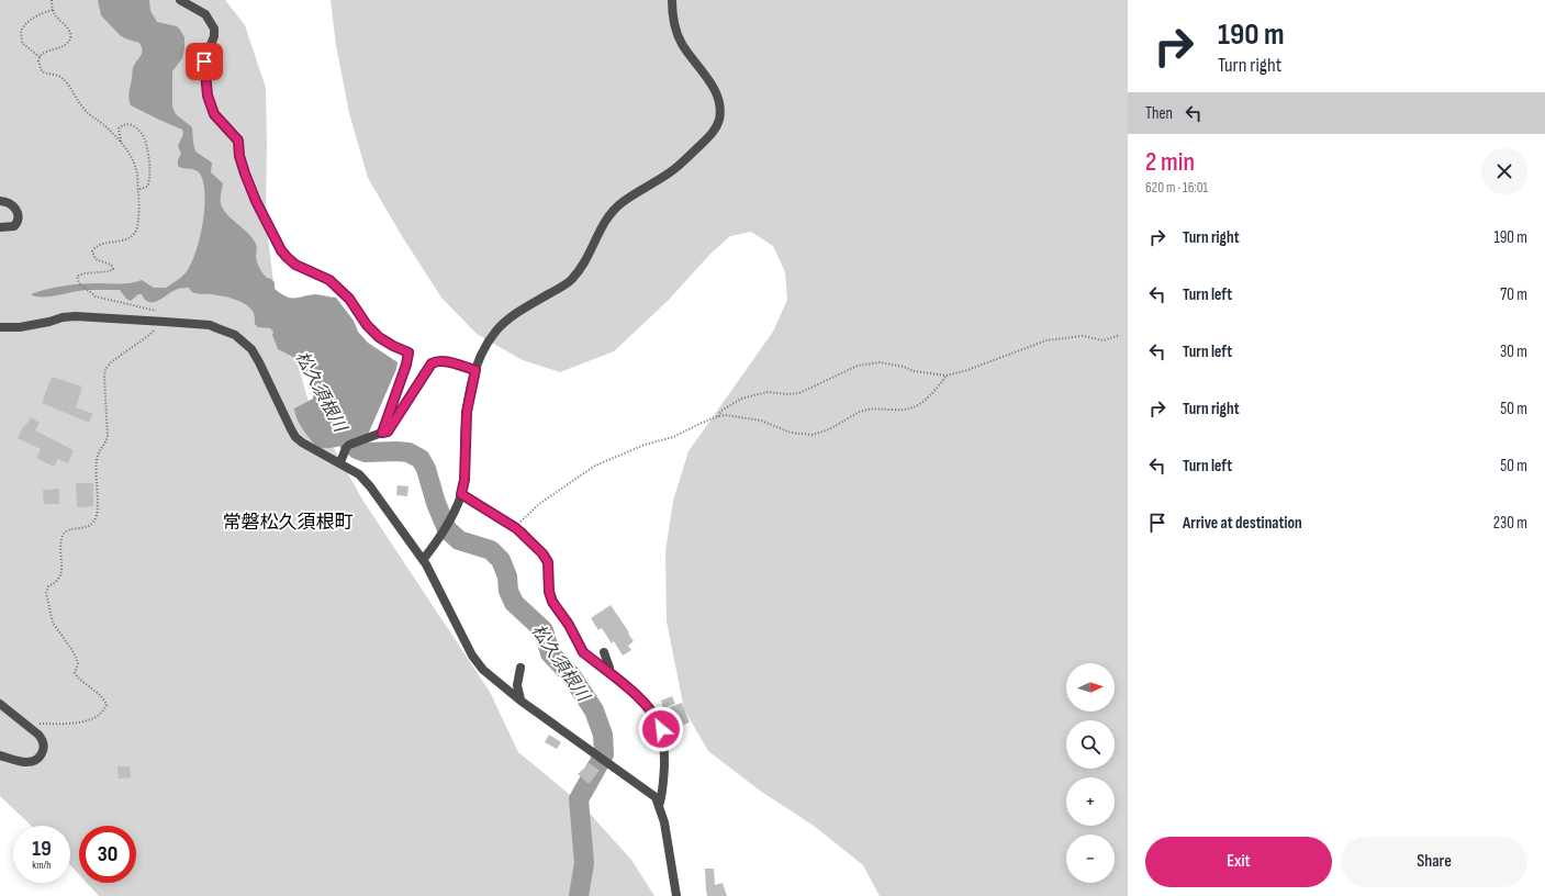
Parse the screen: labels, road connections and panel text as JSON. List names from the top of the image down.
{
  "districts": ["常磐松久須根町"],
  "water": ["松久須根川"],
  "north": "right",
  "page": {
    "turn": ["190 m", "Turn right"],
    "then": "Then",
    "heading": ["2 min", "620 m · 16:01"],
    "list": [
      {
        "name": "Turn right",
        "value": "190 m"
      },
      {
        "name": "Turn left",
        "value": "70 m"
      },
      {
        "name": "Turn left",
        "value": "30 m"
      },
      {
        "name": "Turn right",
        "value": "50 m"
      },
      {
        "name": "Turn left",
        "value": "50 m"
      },
      {
        "name": "Arrive at destination",
        "value": "230 m"
      }
    ],
    "map_buttons": ["+", "−"],
    "speed": "19 km/h",
    "limit": "30",
    "buttons": ["Exit", "Share"]
  }
}
